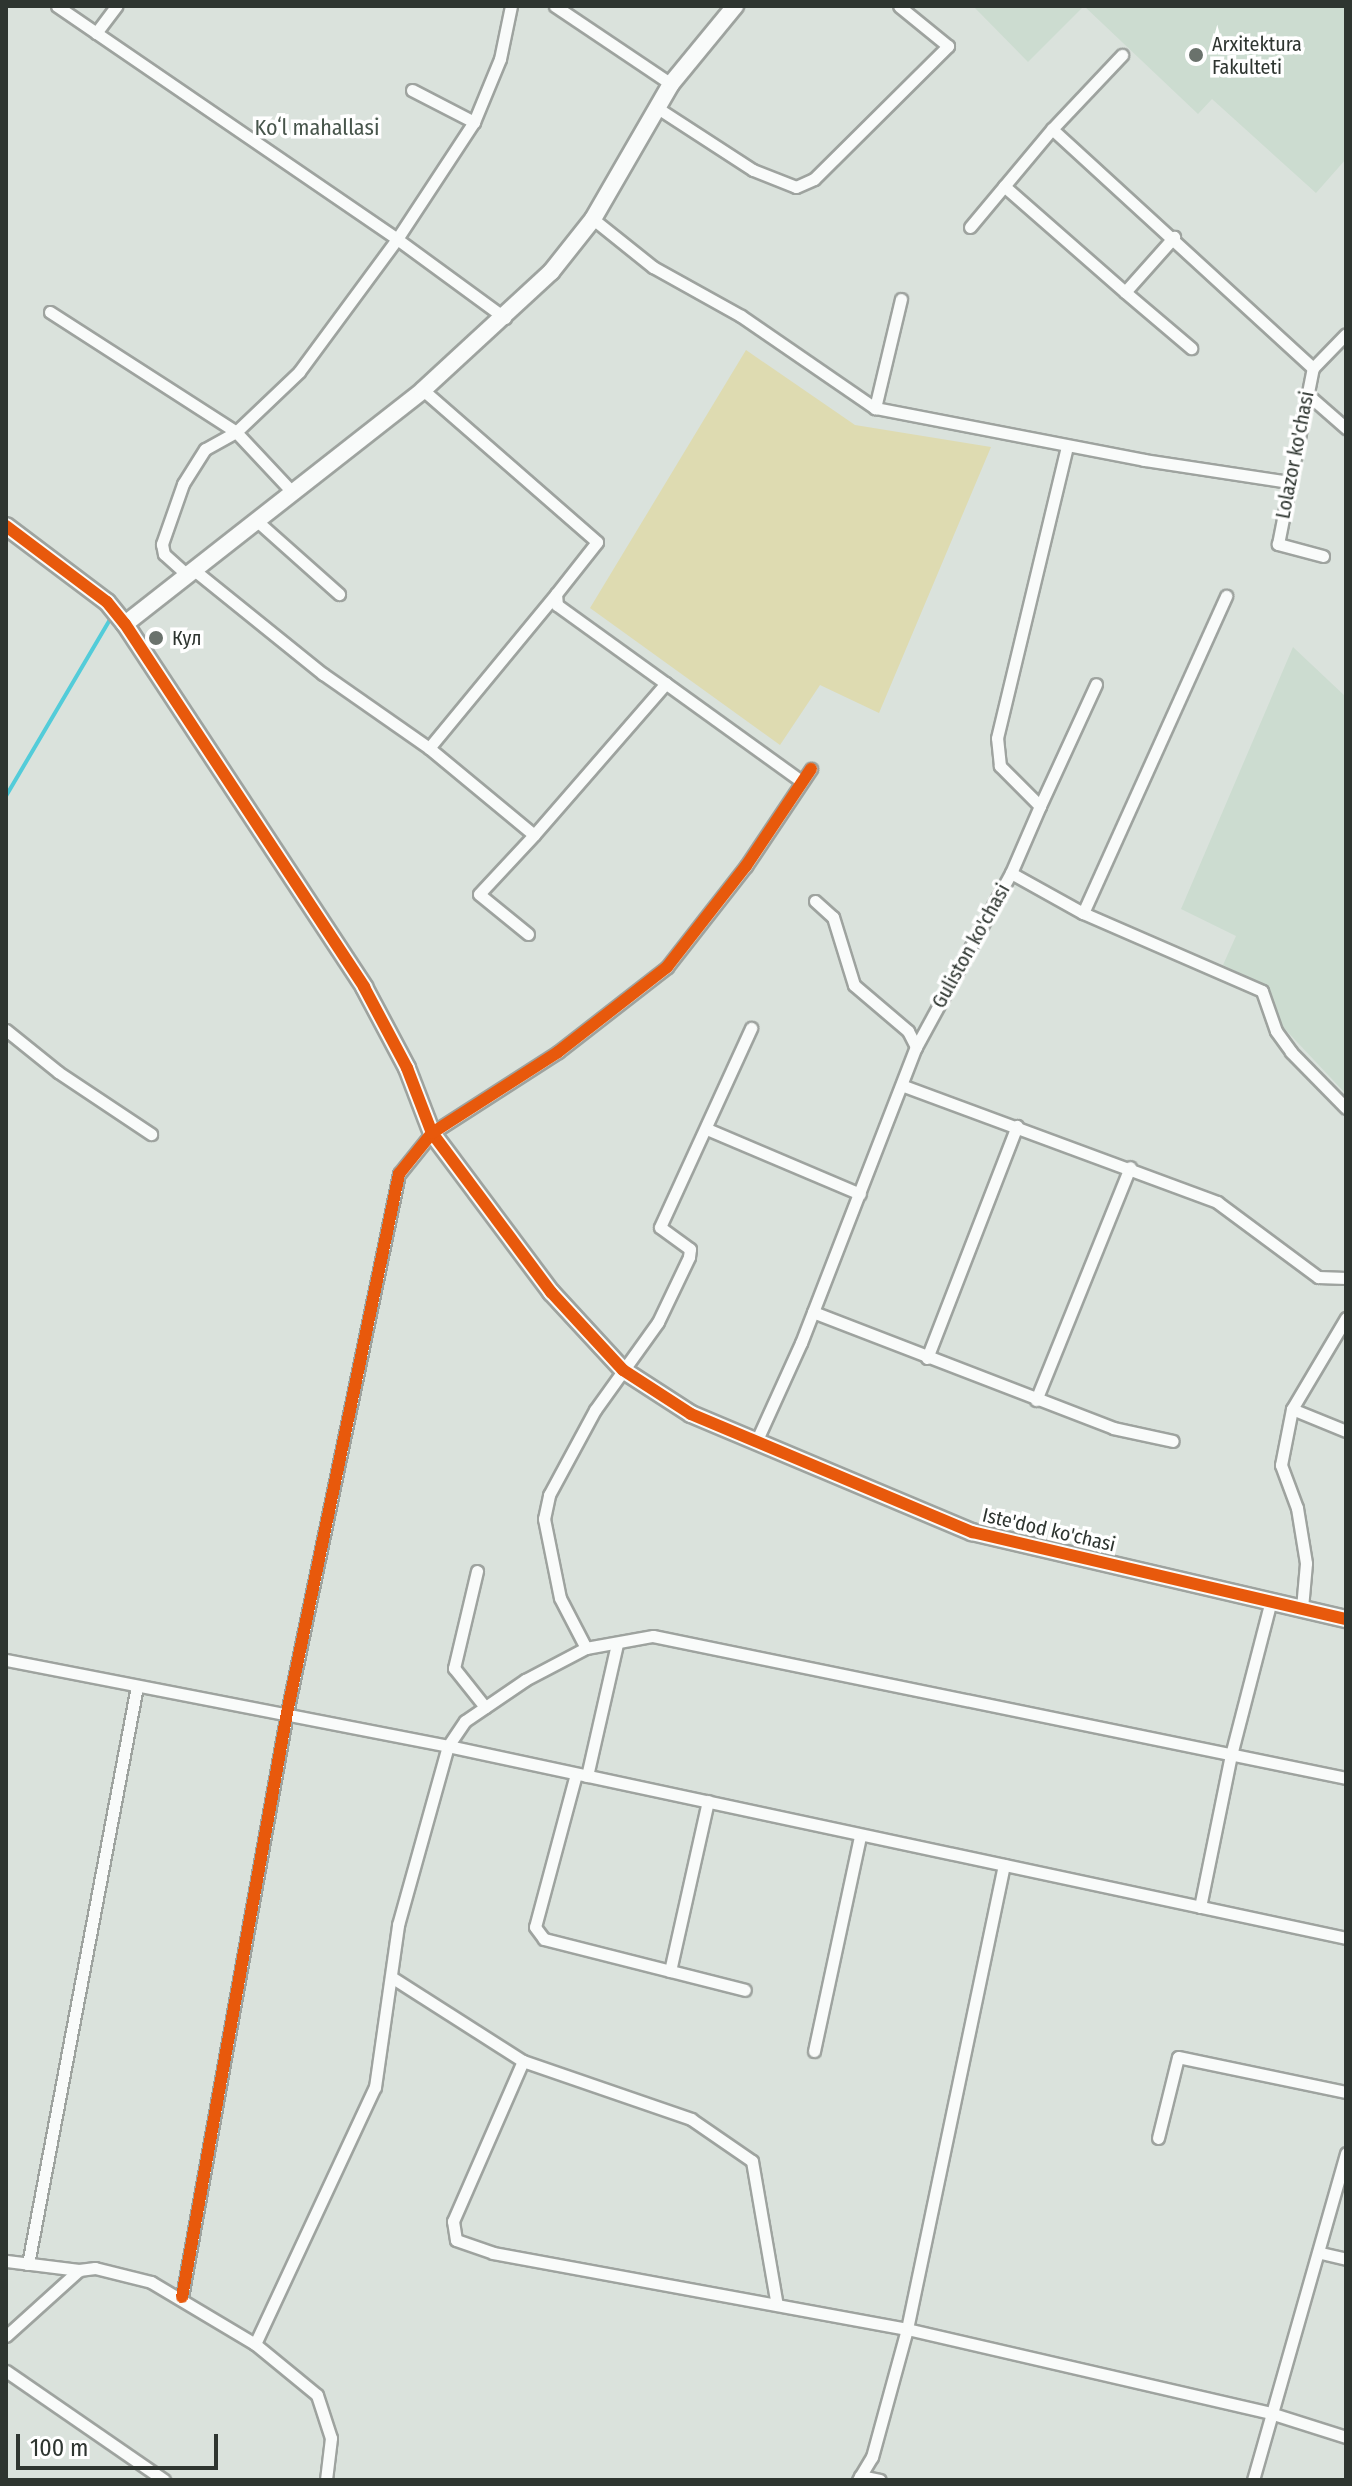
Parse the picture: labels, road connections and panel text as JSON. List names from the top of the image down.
{
  "streets": {
    "street": ["Lolazor ko'chasi", "Guliston ko'chasi", "Iste'dod ko'chasi"]
  },
  "crossings": [
    ["Guliston ko'chasi", "Iste'dod ko'chasi"]
  ],
  "districts": ["Koʻl mahallasi"],
  "places": ["Arxitektura Fakulteti", "Кул"],
  "scale_bar": "100 m"
}
